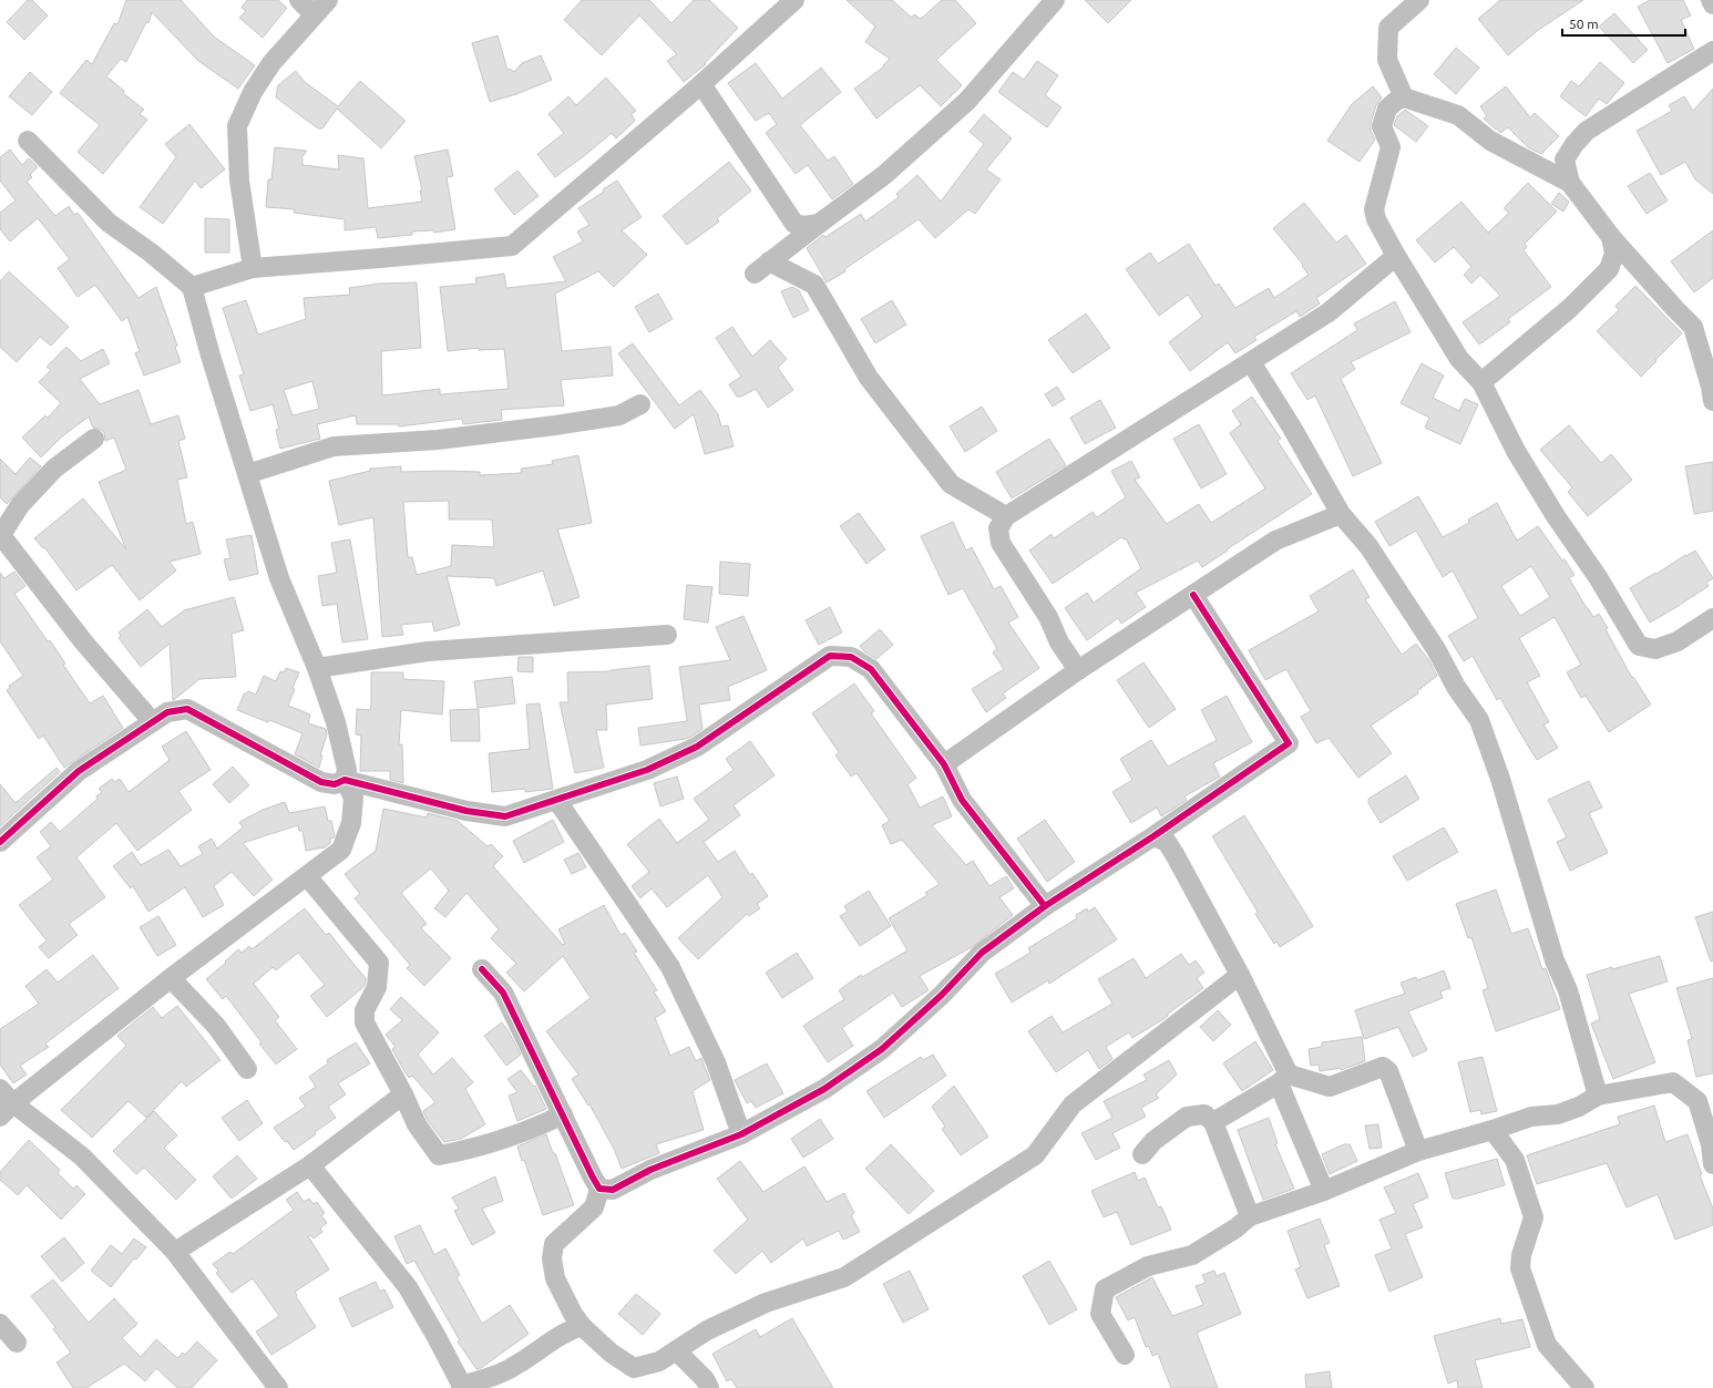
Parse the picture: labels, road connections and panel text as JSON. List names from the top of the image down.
{
  "scale_bar": "50 m"
}
